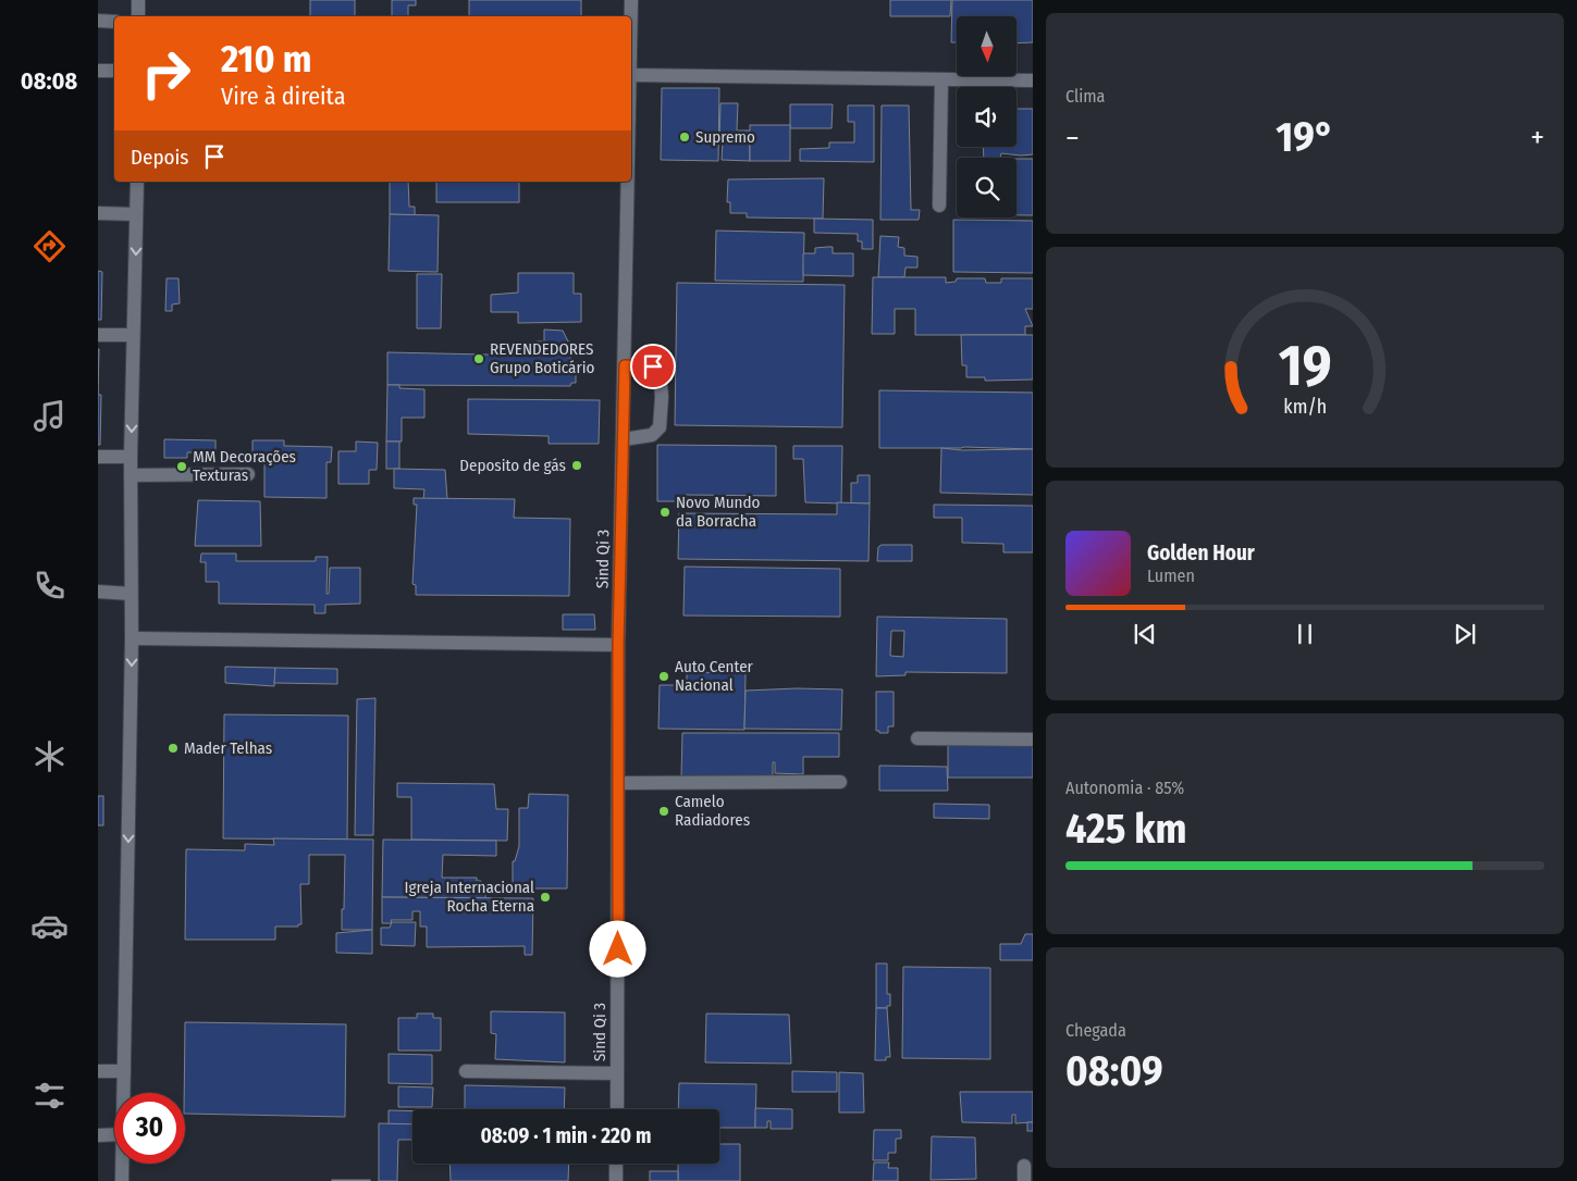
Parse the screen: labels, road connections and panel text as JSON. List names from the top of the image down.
{
  "streets": {
    "street": ["Sind Qi 3"]
  },
  "places": [
    "Supremo",
    "REVENDEDORES Grupo Boticário",
    "Deposito de gás",
    "MM Decorações Texturas",
    "Novo Mundo da Borracha",
    "Auto Center Nacional",
    "Mader Telhas",
    "Camelo Radiadores",
    "Igreja Internacional Rocha Eterna"
  ],
  "north": "bottom",
  "page": {
    "tabs": "08:08",
    "tile": [
      "Clima",
      ["Autonomia · 85%", "425 km"],
      ["Chegada", "08:09"]
    ],
    "turn": ["210 m", "Vire à direita"],
    "heat": ["−", "19°", "+"],
    "then": "Depois",
    "song": ["Golden Hour", "Lumen"],
    "limit": "30",
    "trip": "08:09 · 1 min · 220 m",
    "gauge": ["19", "km/h"]
  }
}
